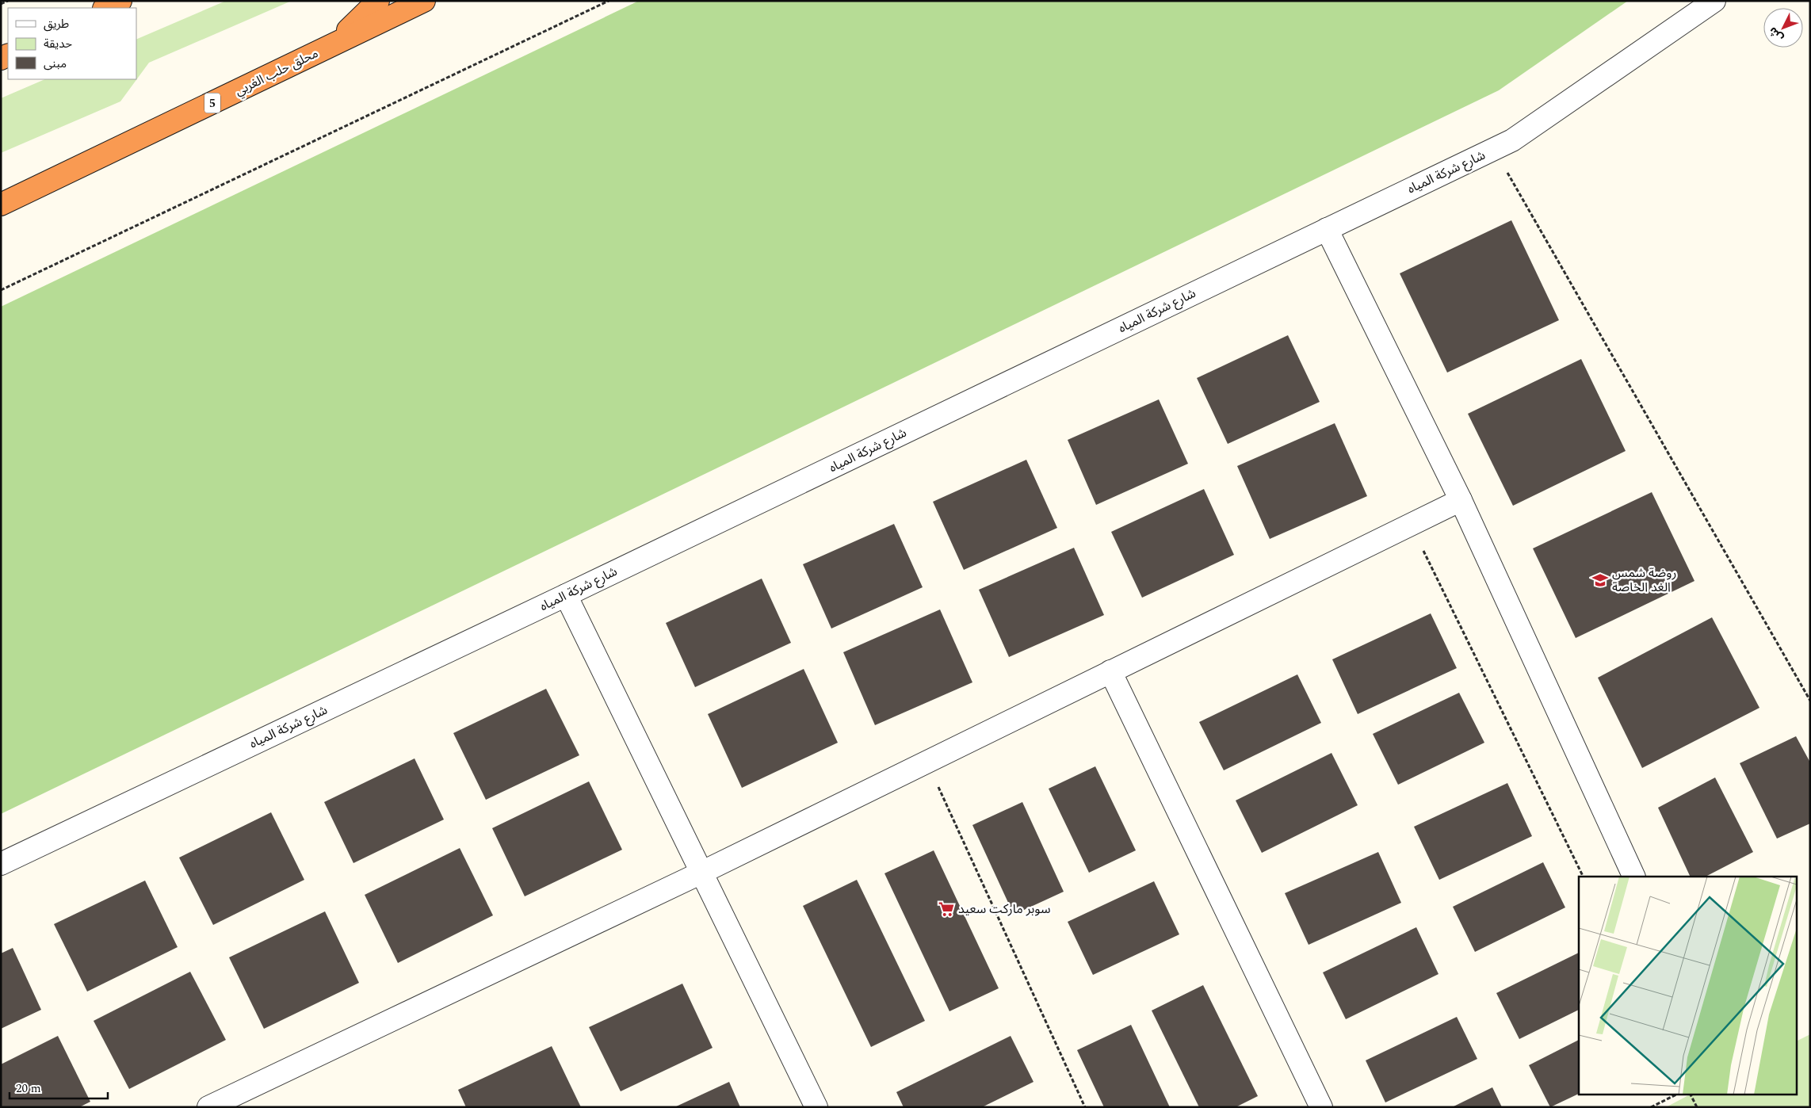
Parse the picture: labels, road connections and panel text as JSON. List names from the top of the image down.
{
  "streets": {
    "highway": ["محلق حلب الغربي", "5"],
    "street": ["شارع شركة المياه"]
  },
  "places": {
    "school or university": ["روضة شمس الغد الخاصة"],
    "supermarket": ["سوبر ماركت سعيد"]
  },
  "legend": ["طريق", "حديقة", "مبنى"],
  "scale_bar": "20 m",
  "north": "bottom left"
}
